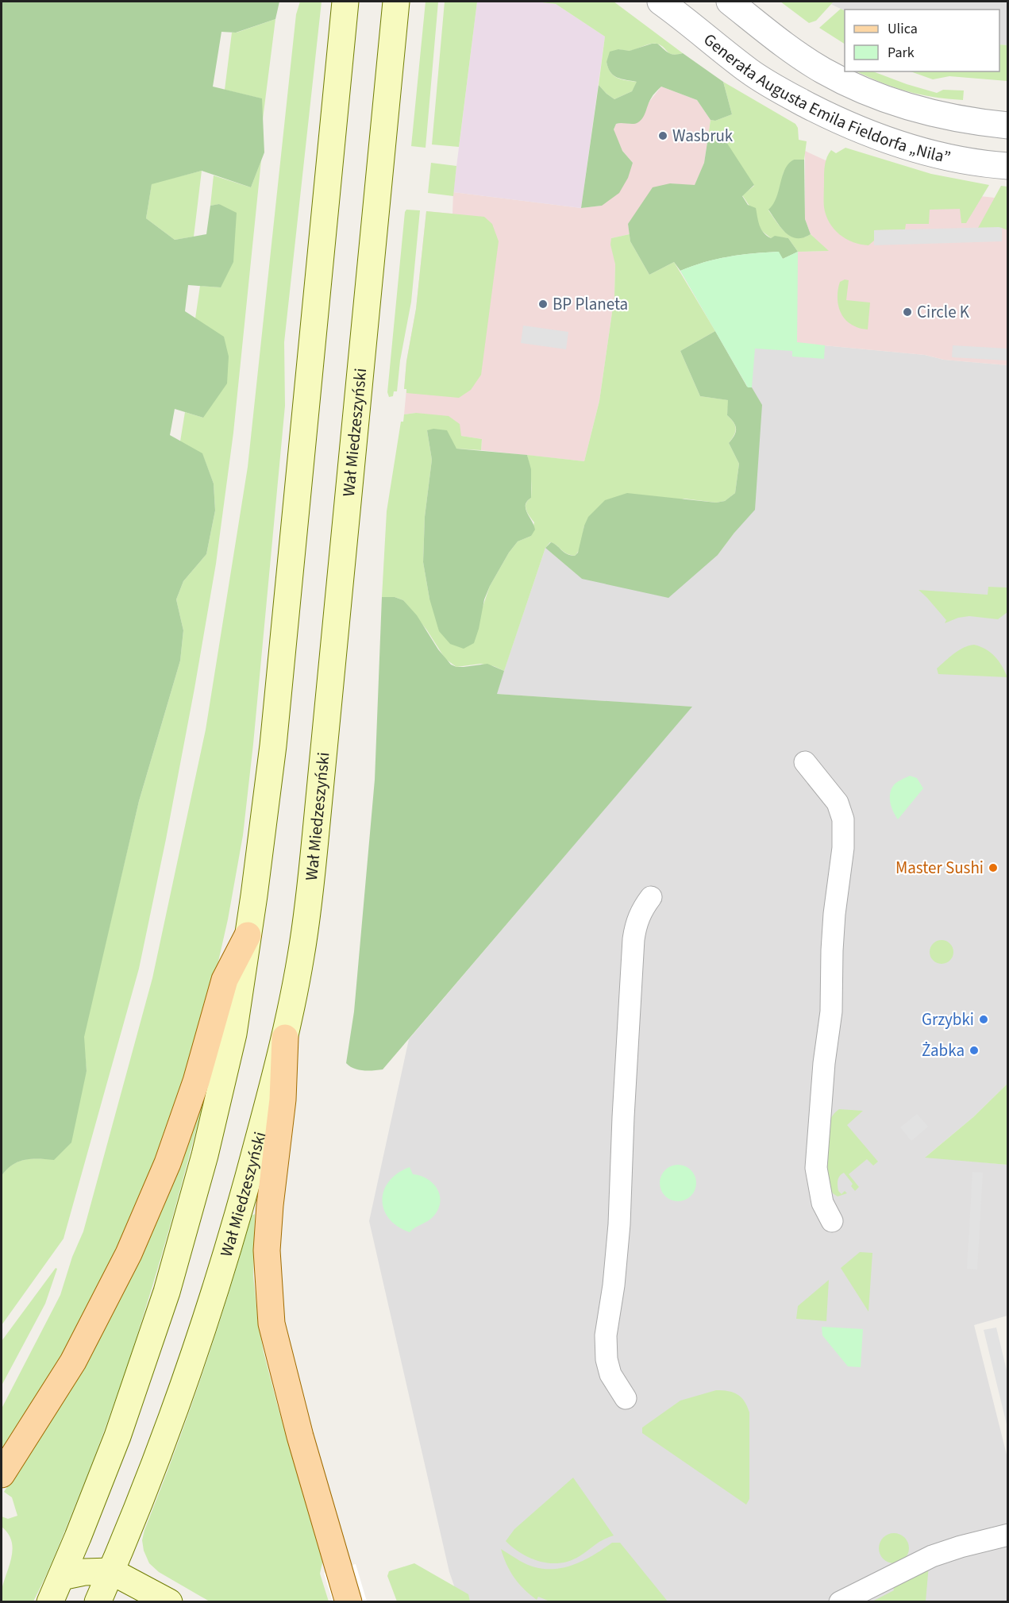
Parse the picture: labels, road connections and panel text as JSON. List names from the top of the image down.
{
  "streets": {
    "main road": ["Wał Miedzeszyński"],
    "street": ["Generała Augusta Emila Fieldorfa „Nila”"]
  },
  "places": [
    "Wasbruk",
    "BP Planeta",
    "Circle K",
    "Master Sushi",
    "Grzybki",
    "Żabka"
  ],
  "legend": ["Ulica", "Park"]
}
